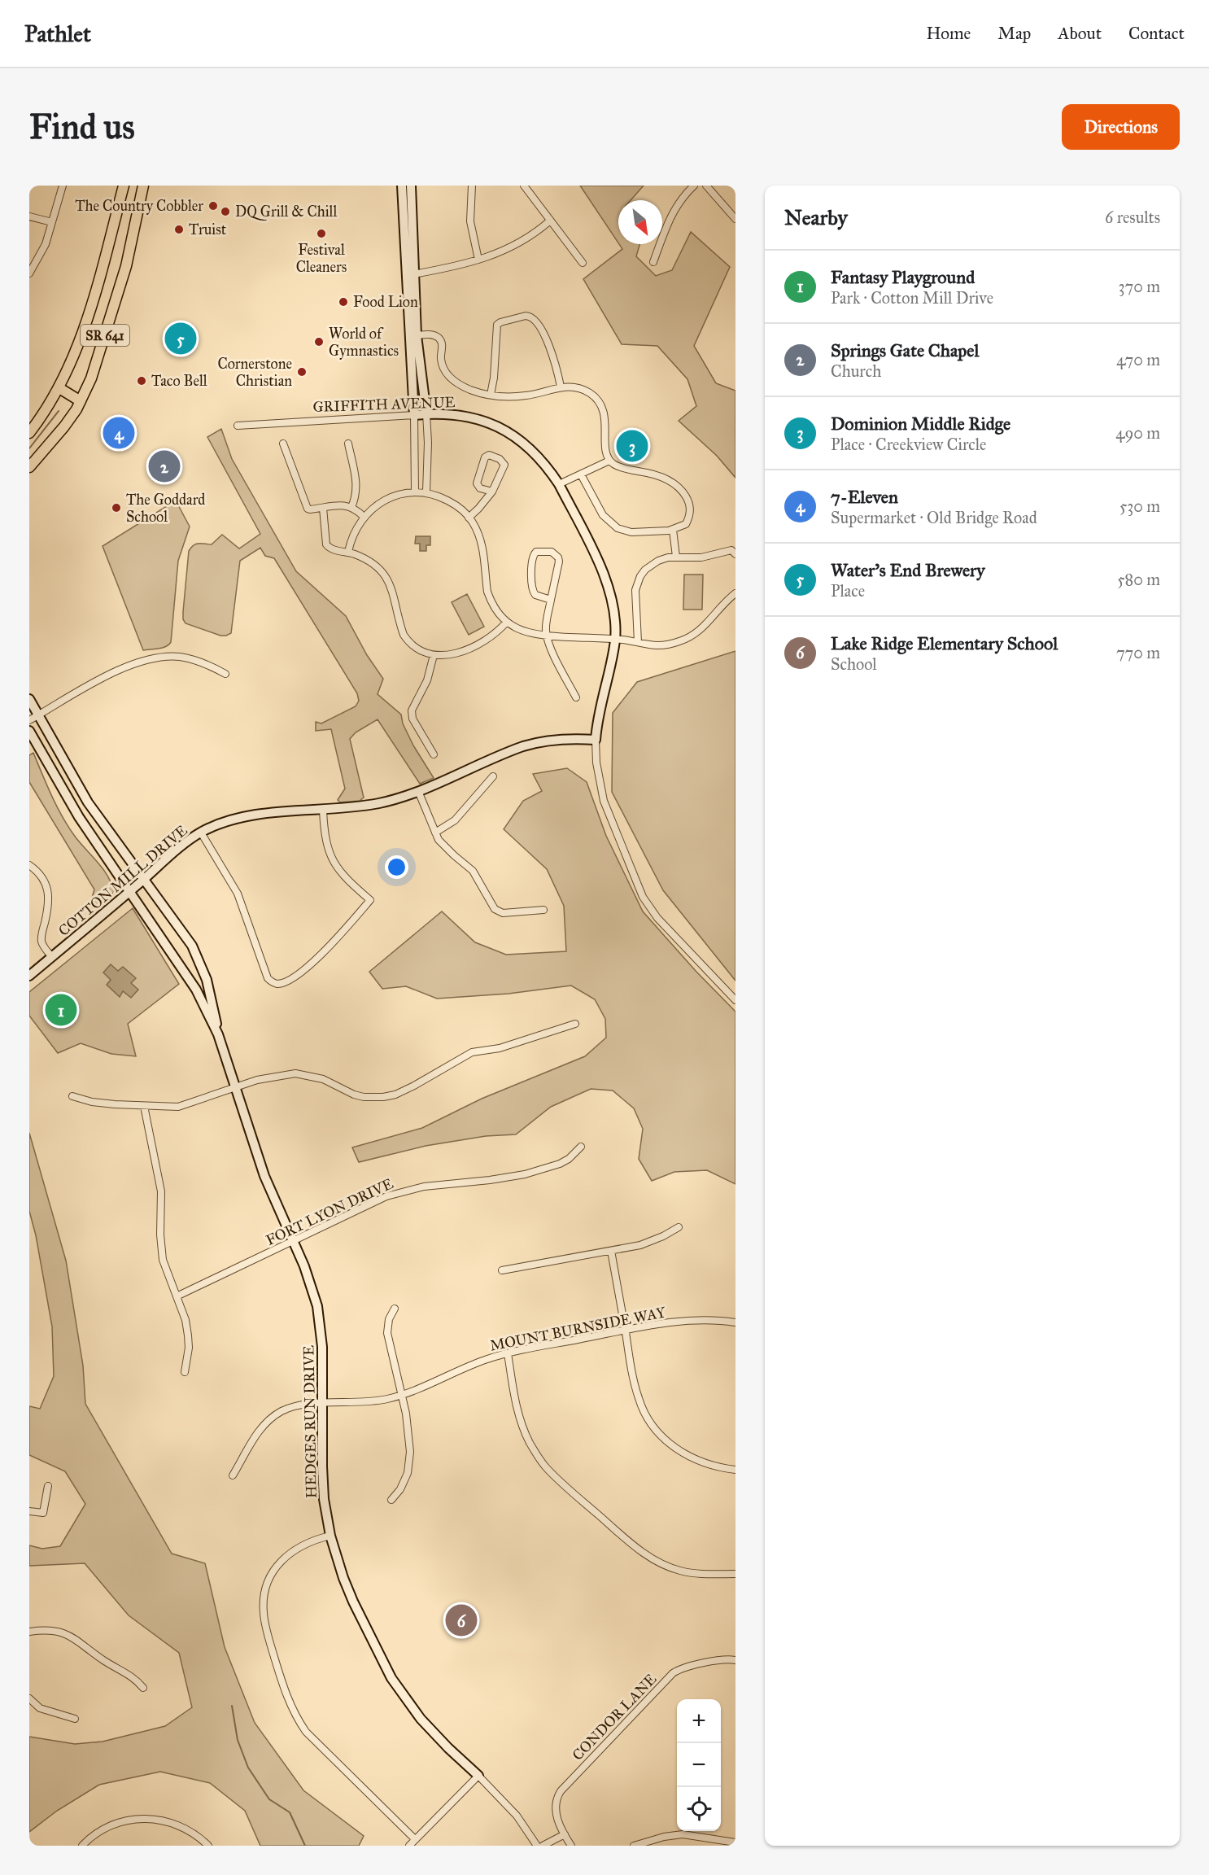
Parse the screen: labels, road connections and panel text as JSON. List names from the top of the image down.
{
  "streets": {
    "main road": ["SR 641"],
    "street": [
      "GRIFFITH AVENUE",
      "COTTON MILL DRIVE",
      "FORT LYON DRIVE",
      "MOUNT BURNSIDE WAY",
      "HEDGES RUN DRIVE",
      "CONDOR LANE"
    ]
  },
  "crossings": [
    ["GRIFFITH AVENUE", "COTTON MILL DRIVE"],
    ["COTTON MILL DRIVE", "HEDGES RUN DRIVE"],
    ["FORT LYON DRIVE", "HEDGES RUN DRIVE"],
    ["MOUNT BURNSIDE WAY", "HEDGES RUN DRIVE"]
  ],
  "places": [
    "The Country Cobbler",
    "DQ Grill & Chill",
    "Truist",
    "Festival Cleaners",
    "Food Lion",
    "World of Gymnastics",
    "Cornerstone Christian",
    "Taco Bell",
    "The Goddard School"
  ],
  "north": "bottom right",
  "page": {
    "header": "Pathlet",
    "nav": [
      "Home",
      "Map",
      "About",
      "Contact"
    ],
    "buttons": "Directions",
    "title": "Find us",
    "heading": ["Nearby", "6 results"],
    "list": [
      {
        "mark": "1",
        "name": "Fantasy Playground",
        "note": "Park · Cotton Mill Drive",
        "value": "370 m"
      },
      {
        "mark": "2",
        "name": "Springs Gate Chapel",
        "note": "Church",
        "value": "470 m"
      },
      {
        "mark": "3",
        "name": "Dominion Middle Ridge",
        "note": "Place · Creekview Circle",
        "value": "490 m"
      },
      {
        "mark": "4",
        "name": "7-Eleven",
        "note": "Supermarket · Old Bridge Road",
        "value": "530 m"
      },
      {
        "mark": "5",
        "name": "Water's End Brewery",
        "note": "Place",
        "value": "580 m"
      },
      {
        "mark": "6",
        "name": "Lake Ridge Elementary School",
        "note": "School",
        "value": "770 m"
      }
    ],
    "pins": [
      "5",
      "4",
      "3",
      "2",
      "1",
      "6"
    ],
    "map_buttons": ["+", "−"]
  }
}
